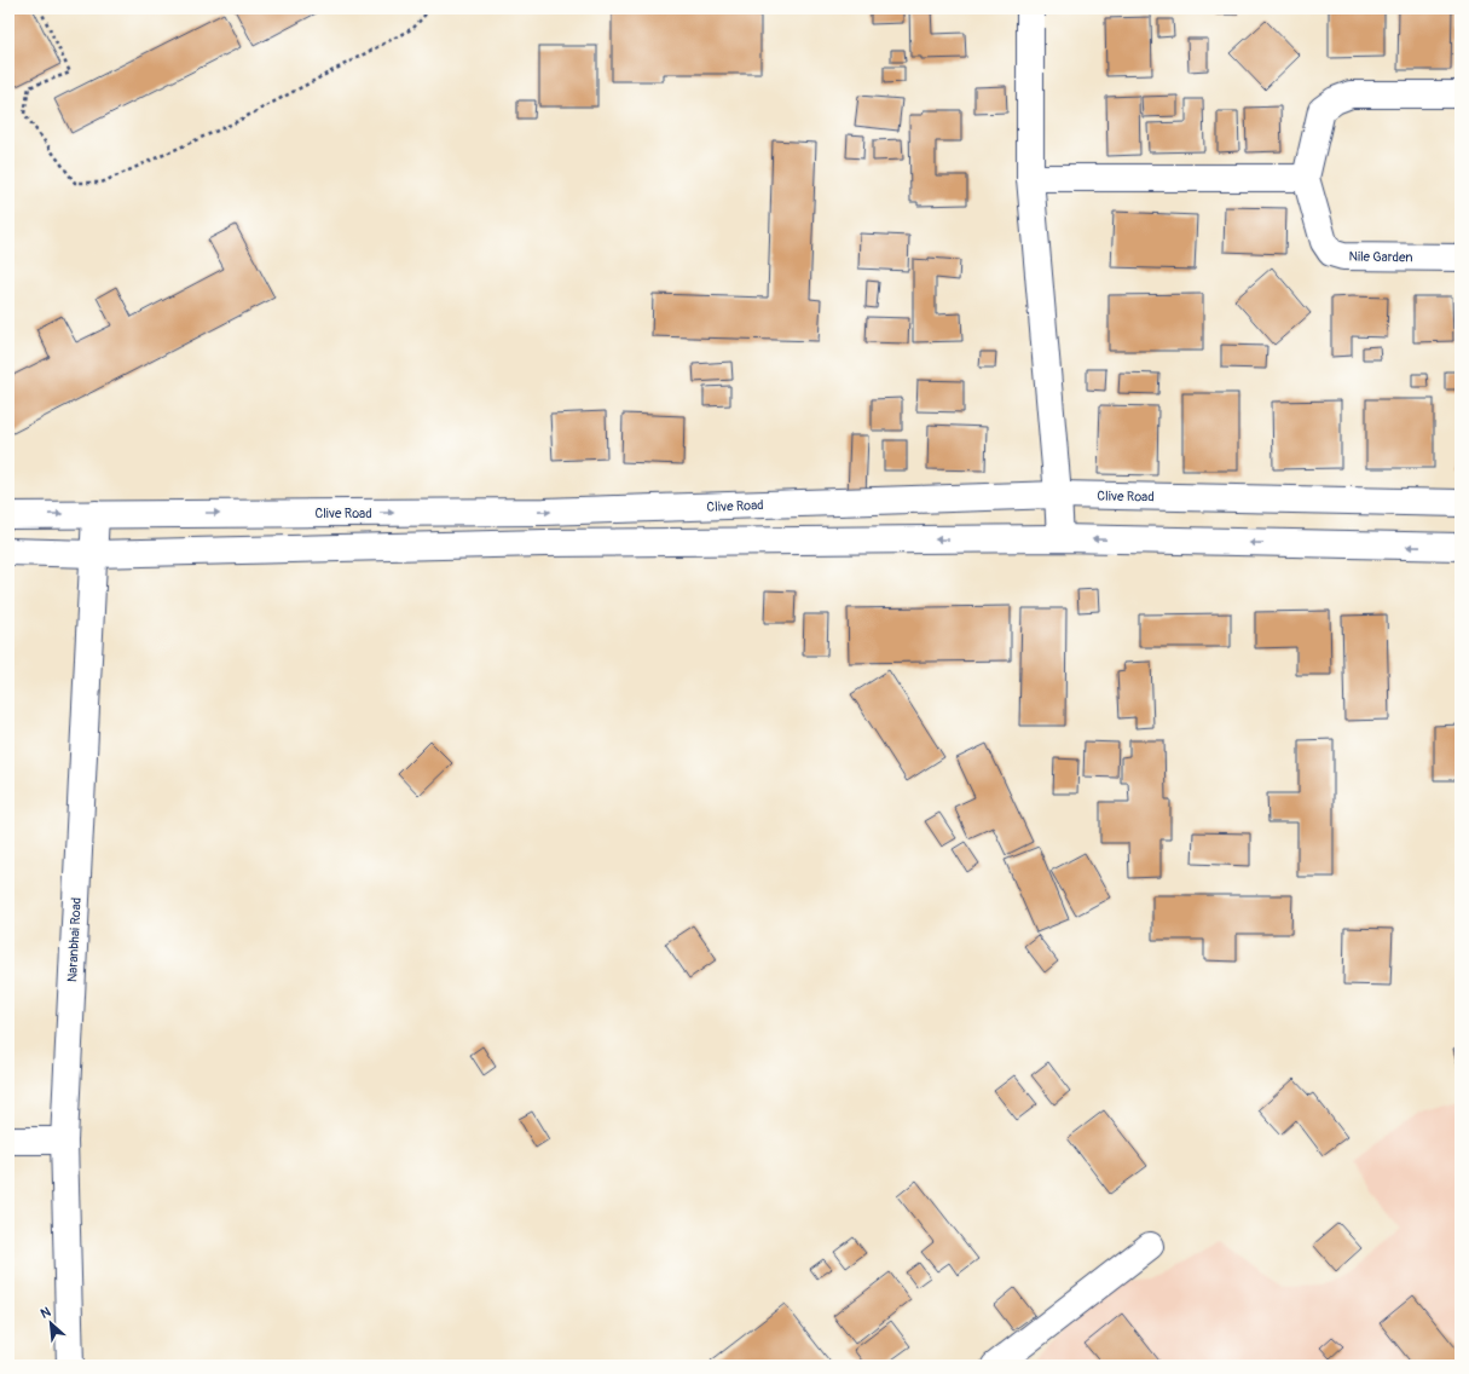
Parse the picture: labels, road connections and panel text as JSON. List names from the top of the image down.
{
  "streets": {
    "street": ["Nile Garden", "Clive Road", "Naranbhai Road"]
  },
  "crossings": [
    ["Clive Road", "Naranbhai Road"]
  ],
  "north": "top left"
}
